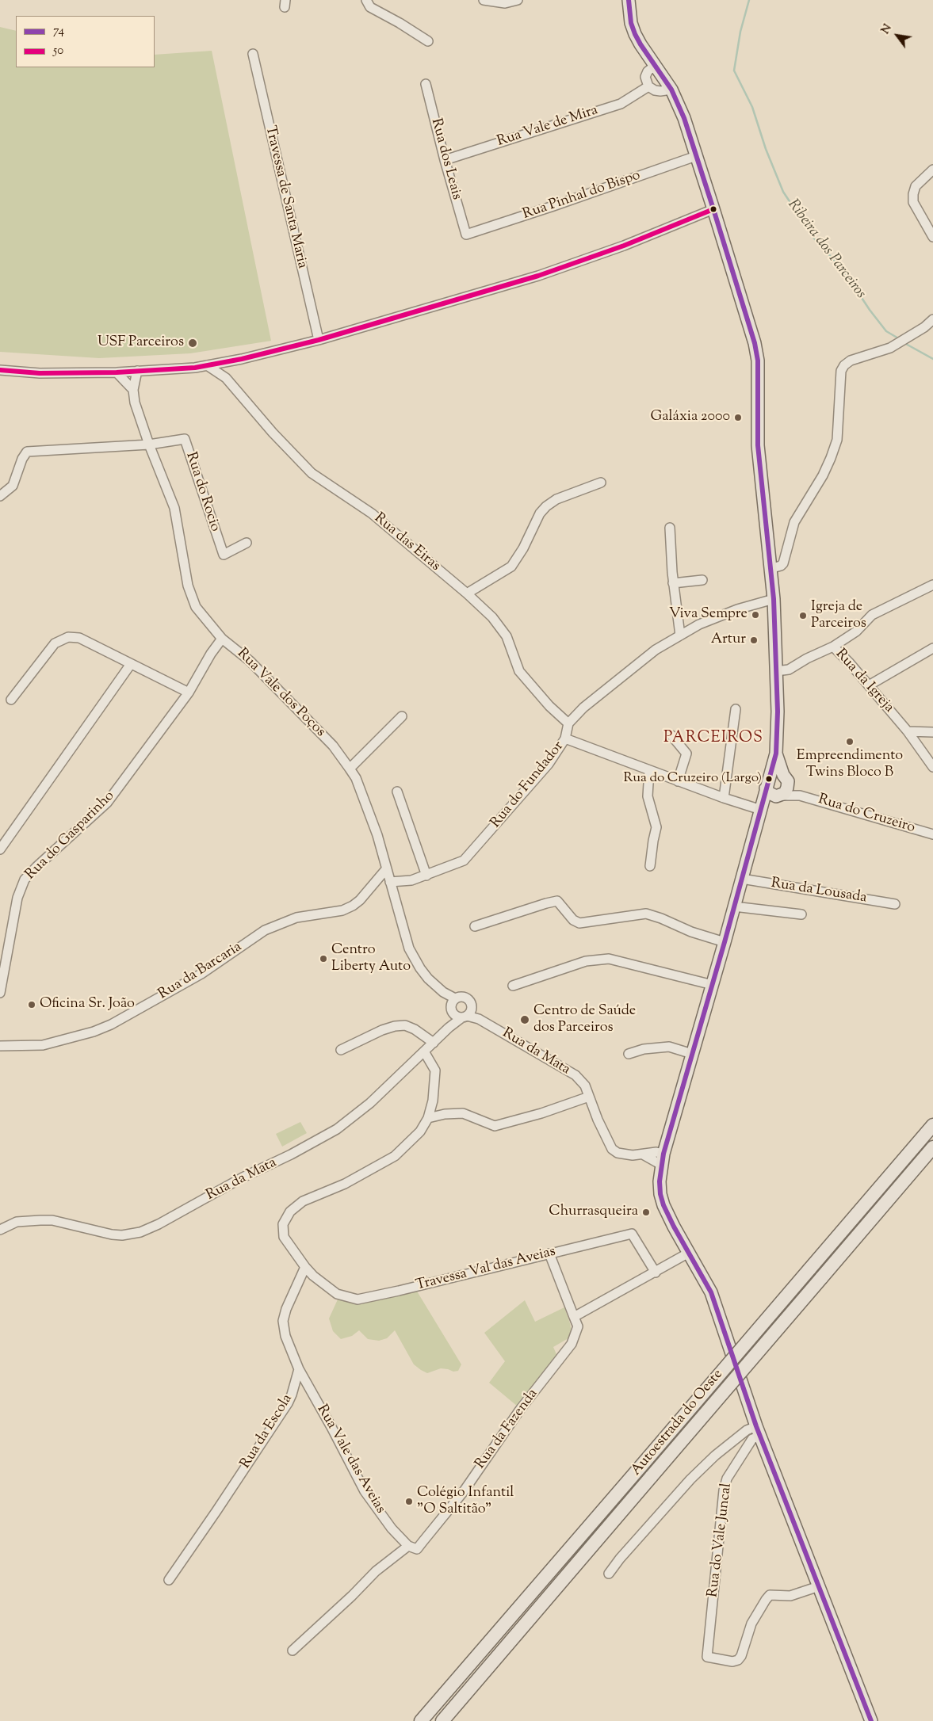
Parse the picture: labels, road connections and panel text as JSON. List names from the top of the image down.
{
  "streets": {
    "highway": ["Autoestrada do Oeste"],
    "street": [
      "Rua Vale de Mira",
      "Rua dos Leais",
      "Rua Pinhal do Bispo",
      "Travessa de Santa Maria",
      "Rua do Rocio",
      "Rua das Eiras",
      "Rua da Igreja",
      "Rua Vale dos Poços",
      "Rua do Fundador",
      "Rua do Cruzeiro",
      "Rua do Gasparinho",
      "Rua da Lousada",
      "Rua da Barcaria",
      "Rua da Mata",
      "Travessa Val das Aveias",
      "Rua da Fazenda",
      "Rua da Escola",
      "Rua Vale das Aveias",
      "Rua do Vale Juncal"
    ]
  },
  "crossings": [
    ["Rua Vale de Mira", "Rua dos Leais"],
    ["Rua dos Leais", "Rua Pinhal do Bispo"],
    ["Rua do Rocio", "Rua Vale dos Poços"],
    ["Rua das Eiras", "Rua do Fundador"],
    ["Rua Vale dos Poços", "Rua do Fundador"],
    ["Rua Vale dos Poços", "Rua do Gasparinho"],
    ["Rua Vale dos Poços", "Rua da Barcaria"],
    ["Rua Vale dos Poços", "Rua da Mata"],
    ["Rua da Fazenda", "Rua Vale das Aveias"],
    ["Rua da Escola", "Rua Vale das Aveias"]
  ],
  "districts": ["PARCEIROS"],
  "water": ["Ribeira dos Parceiros"],
  "places": [
    "USF Parceiros",
    "Galáxia 2000",
    "Viva Sempre",
    "Igreja de Parceiros",
    "Artur",
    "Empreendimento Twins Bloco B",
    "Rua do Cruzeiro (Largo)",
    "Centro Liberty Auto",
    "Oficina Sr. João",
    "Centro de Saúde dos Parceiros",
    "Churrasqueira",
    "Colégio Infantil \"O Saltitão\""
  ],
  "lines": ["transit line 74", "transit line 50"],
  "legend": ["74", "50"],
  "north": "top left"
}
